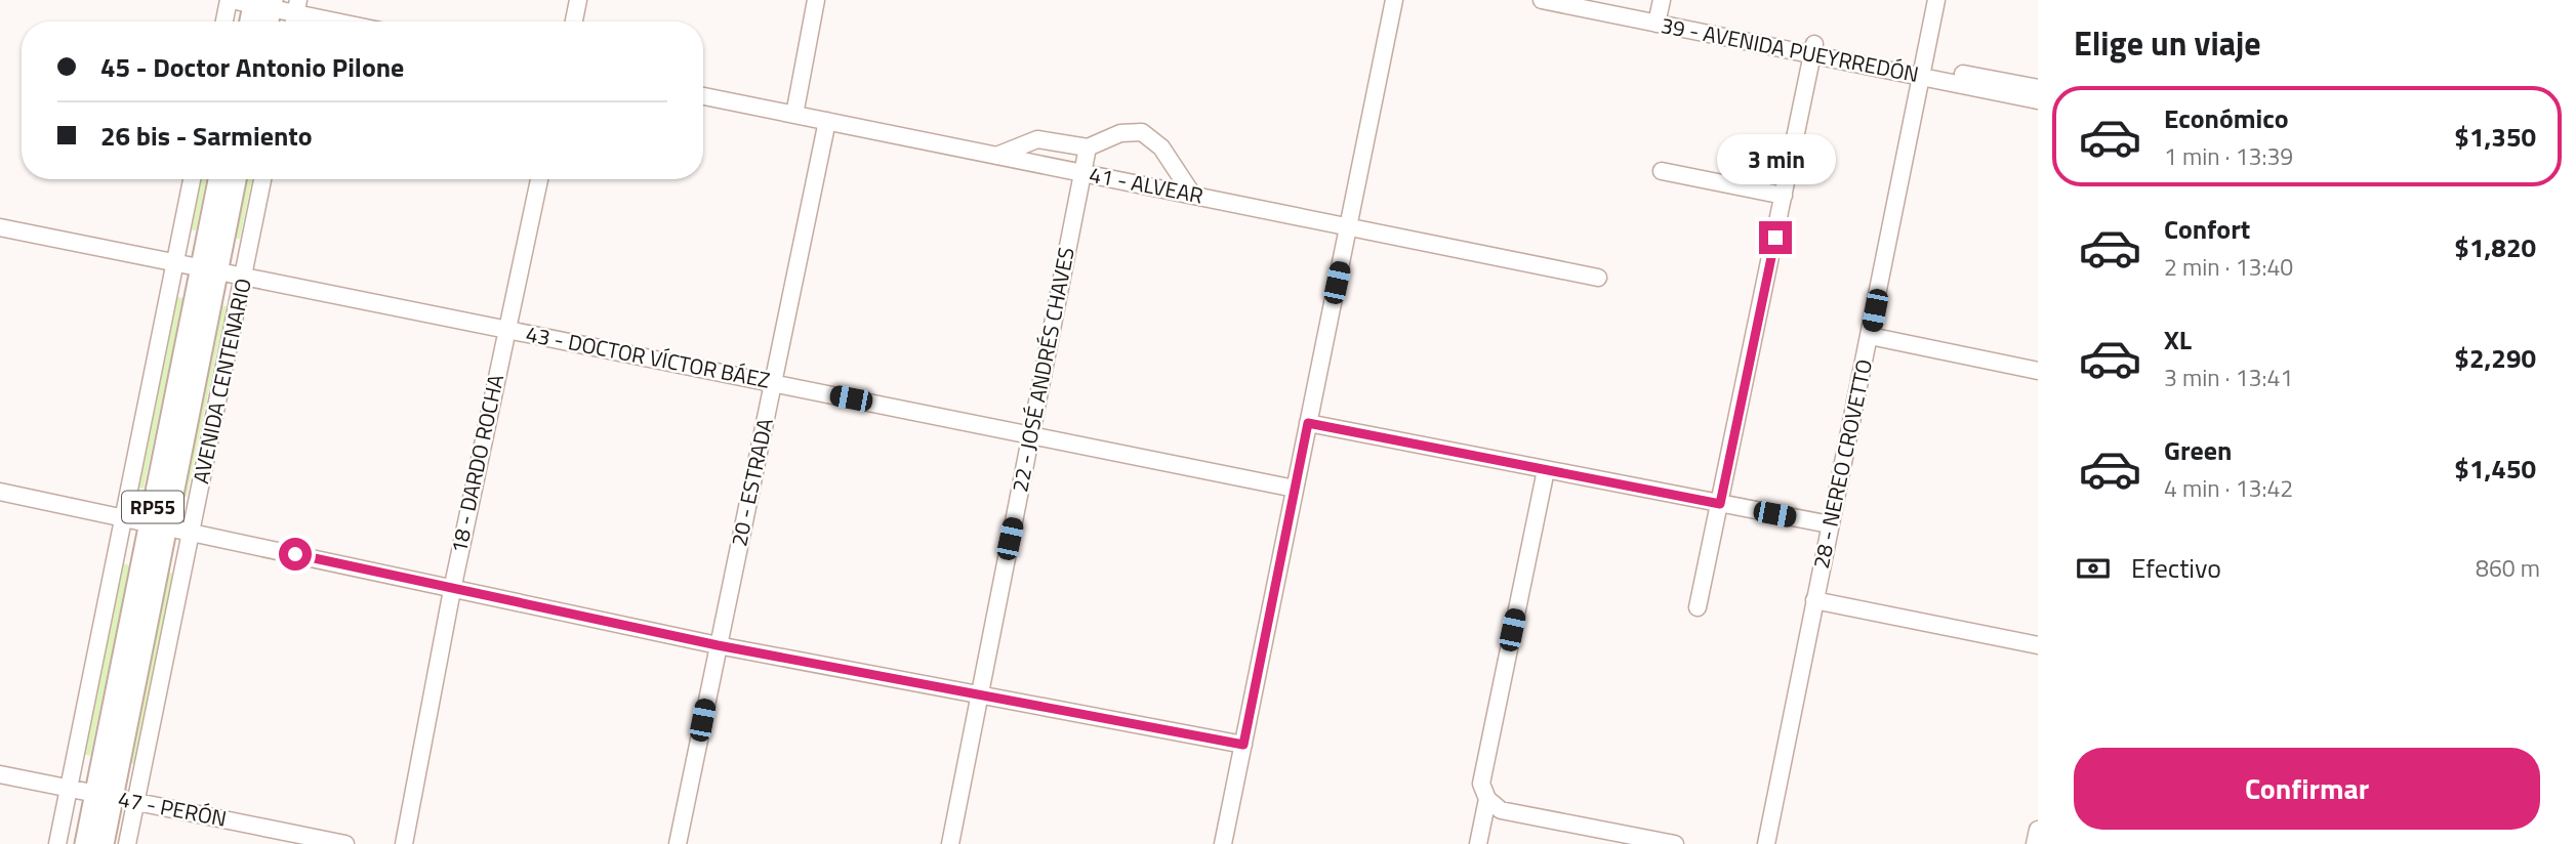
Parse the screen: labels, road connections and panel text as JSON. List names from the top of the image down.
{
  "streets": {
    "main road": ["AVENIDA CENTENARIO", "RP55"],
    "street": [
      "39 - AVENIDA PUEYRREDÓN",
      "41 - ALVEAR",
      "43 - DOCTOR VÍCTOR BÁEZ",
      "22 - JOSÉ ANDRÉS CHAVES",
      "18 - DARDO ROCHA",
      "28 - NEREO CROVETTO",
      "20 - ESTRADA",
      "47 - PERÓN"
    ]
  },
  "crossings": [
    ["39 - AVENIDA PUEYRREDÓN", "28 - NEREO CROVETTO"],
    ["41 - ALVEAR", "22 - JOSÉ ANDRÉS CHAVES"],
    ["41 - ALVEAR", "20 - ESTRADA"],
    ["43 - DOCTOR VÍCTOR BÁEZ", "22 - JOSÉ ANDRÉS CHAVES"],
    ["43 - DOCTOR VÍCTOR BÁEZ", "AVENIDA CENTENARIO"],
    ["43 - DOCTOR VÍCTOR BÁEZ", "18 - DARDO ROCHA"],
    ["43 - DOCTOR VÍCTOR BÁEZ", "20 - ESTRADA"],
    ["AVENIDA CENTENARIO", "47 - PERÓN"]
  ],
  "page": {
    "heading": "Elige un viaje",
    "banner": ["45 - Doctor Antonio Pilone", "26 bis - Sarmiento"],
    "list": [
      {
        "name": "Económico",
        "note": "1 min · 13:39",
        "value": "$1,350"
      },
      {
        "name": "Confort",
        "note": "2 min · 13:40",
        "value": "$1,820"
      },
      {
        "name": "XL",
        "note": "3 min · 13:41",
        "value": "$2,290"
      },
      {
        "name": "Green",
        "note": "4 min · 13:42",
        "value": "$1,450"
      }
    ],
    "bubble": "3 min",
    "pay": ["Efectivo", "860 m"],
    "buttons": "Confirmar"
  }
}
